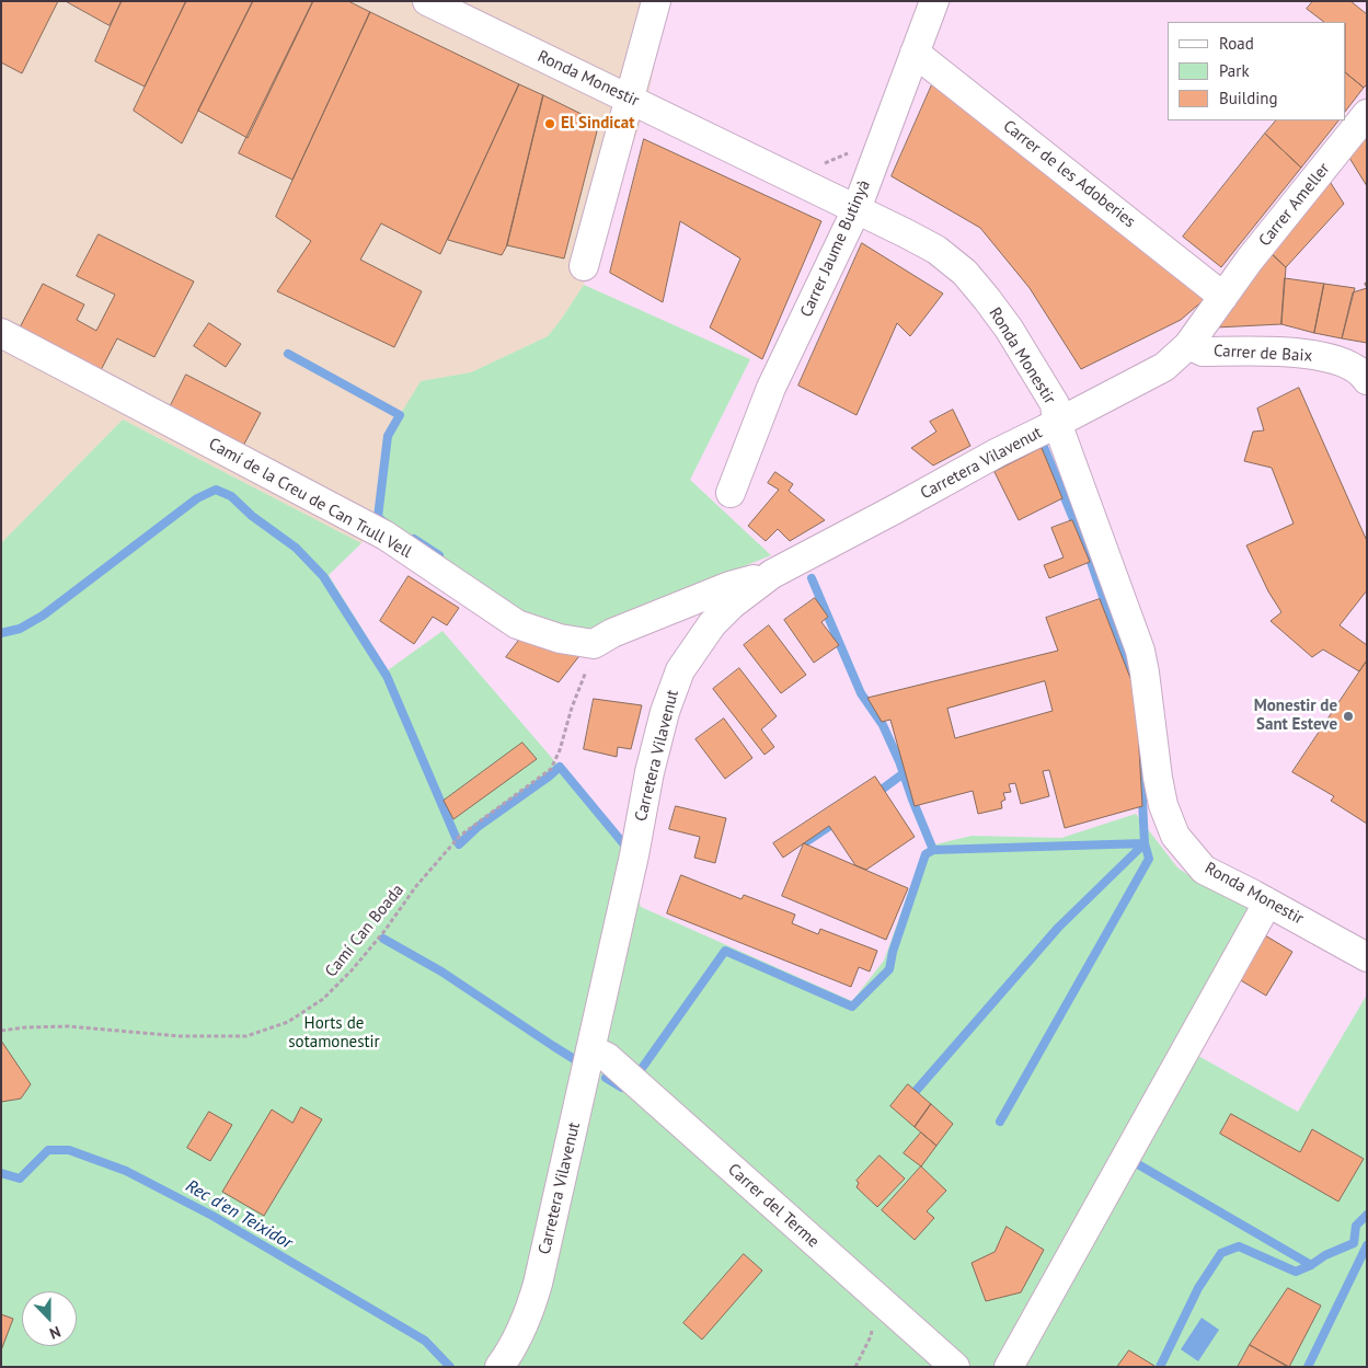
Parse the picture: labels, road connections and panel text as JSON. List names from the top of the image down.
{
  "streets": {
    "street": [
      "Ronda Monestir",
      "Carrer de les Adoberies",
      "Carrer Ameller",
      "Carrer Jaume Butinyà",
      "Carrer de Baix",
      "Carretera Vilavenut",
      "Camí de la Creu de Can Trull Vell",
      "Carrer del Terme"
    ],
    "path": ["Camí Can Boada"]
  },
  "crossings": [
    ["Ronda Monestir", "Carrer Jaume Butinyà"],
    ["Ronda Monestir", "Carretera Vilavenut"],
    ["Carrer de les Adoberies", "Carrer Ameller"],
    ["Carrer de les Adoberies", "Carrer Jaume Butinyà"],
    ["Carrer Ameller", "Carrer de Baix"],
    ["Carrer Ameller", "Carretera Vilavenut"],
    ["Carrer de Baix", "Carretera Vilavenut"],
    ["Carretera Vilavenut", "Carrer del Terme"],
    ["Camí de la Creu de Can Trull Vell", "Camí Can Boada"]
  ],
  "water": ["Rec d'en Teixidor"],
  "parks": ["Horts de sotamonestir"],
  "places": ["El Sindicat", "Monestir de Sant Esteve"],
  "legend": ["Road", "Park", "Building"],
  "north": "bottom"
}
